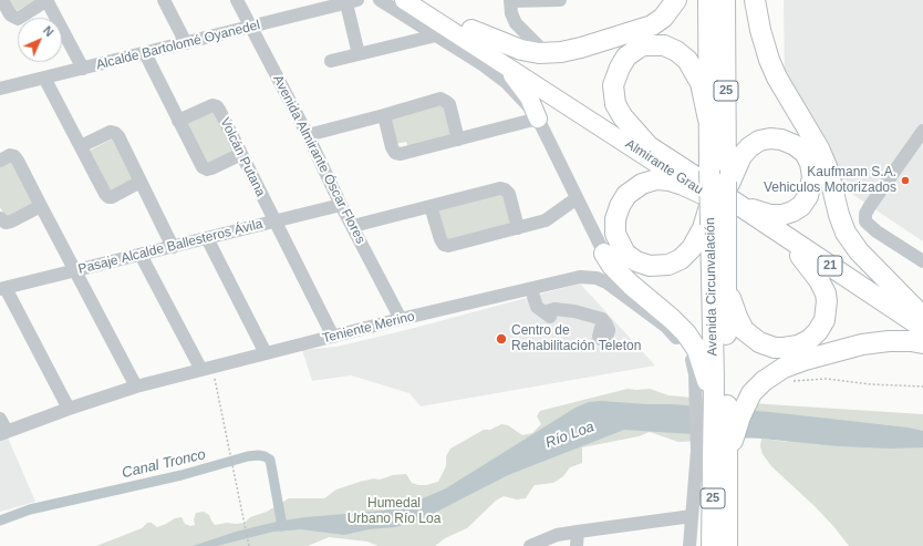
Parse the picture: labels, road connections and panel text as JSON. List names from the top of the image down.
{
  "streets": {
    "highway": [
      "25",
      "Almirante Grau",
      "21",
      "Avenida Circunvalación"
    ],
    "street": [
      "Alcalde Bartolomé Oyanedel",
      "Volcán Putana",
      "Avenida Almirante Óscar Flores",
      "Pasaje Alcalde Ballesteros Ávila",
      "Teniente Merino"
    ]
  },
  "crossings": [
    ["Alcalde Bartolomé Oyanedel", "Avenida Almirante Óscar Flores"],
    ["Volcán Putana", "Pasaje Alcalde Ballesteros Ávila"],
    ["Volcán Putana", "Teniente Merino"],
    ["Avenida Almirante Óscar Flores", "Pasaje Alcalde Ballesteros Ávila"],
    ["Avenida Almirante Óscar Flores", "Teniente Merino"],
    ["Almirante Grau", "Avenida Circunvalación"],
    ["Avenida Circunvalación", "Teniente Merino"]
  ],
  "water": ["Río Loa", "Canal Tronco"],
  "parks": ["Humedal Urbano Río Loa"],
  "places": ["Kaufmann S.A. Vehiculos Motorizados", "Centro de Rehabilitación Teleton"],
  "north": "top right"
}
